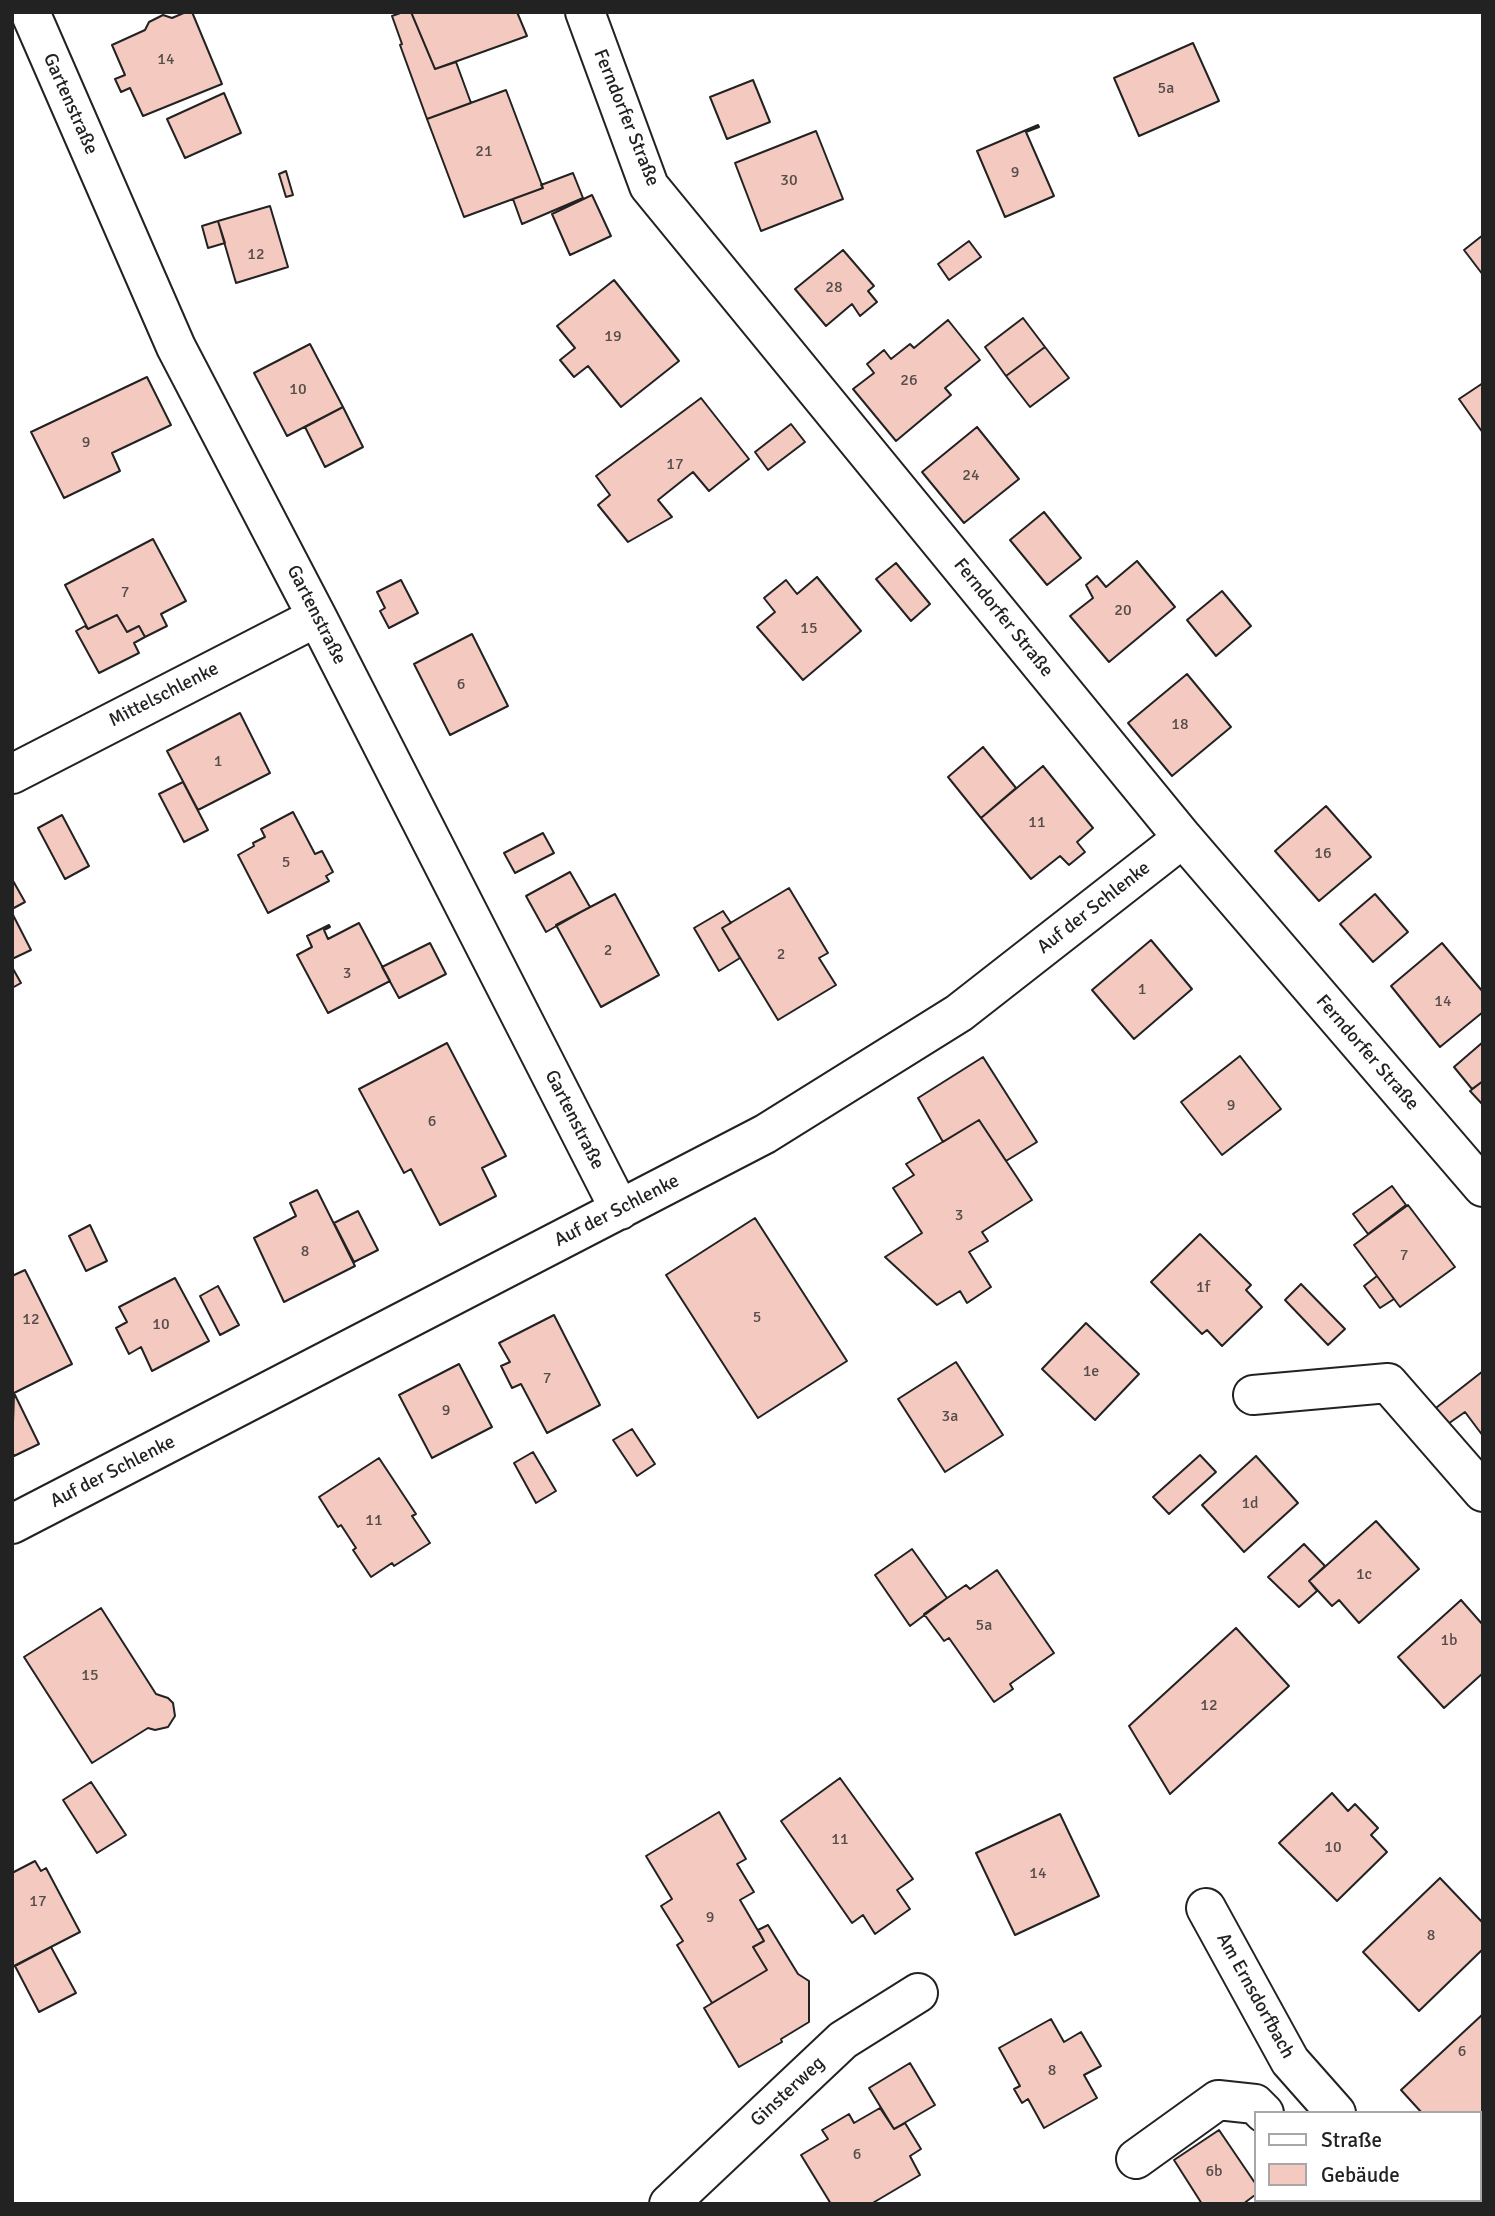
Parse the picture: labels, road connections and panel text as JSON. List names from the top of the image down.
{
  "streets": {
    "street": [
      "Gartenstraße",
      "Ferndorfer Straße",
      "Mittelschlenke",
      "Auf der Schlenke",
      "Am Ernsdorfbach",
      "Ginsterweg"
    ]
  },
  "crossings": [
    ["Gartenstraße", "Mittelschlenke"],
    ["Gartenstraße", "Auf der Schlenke"],
    ["Ferndorfer Straße", "Auf der Schlenke"]
  ],
  "house_numbers": [
    "14",
    "5a",
    "21",
    "9",
    "30",
    "12",
    "28",
    "19",
    "26",
    "10",
    "9",
    "17",
    "24",
    "7",
    "20",
    "15",
    "6",
    "18",
    "1",
    "11",
    "16",
    "5",
    "2",
    "2",
    "3",
    "1",
    "14",
    "9",
    "6",
    "3",
    "8",
    "7",
    "1f",
    "5",
    "12",
    "10",
    "1e",
    "7",
    "9",
    "3a",
    "1d",
    "11",
    "1c",
    "5a",
    "1b",
    "15",
    "12",
    "11",
    "10",
    "14",
    "17",
    "9",
    "8",
    "6",
    "8",
    "6",
    "6b"
  ],
  "legend": ["Straße", "Gebäude"]
}
